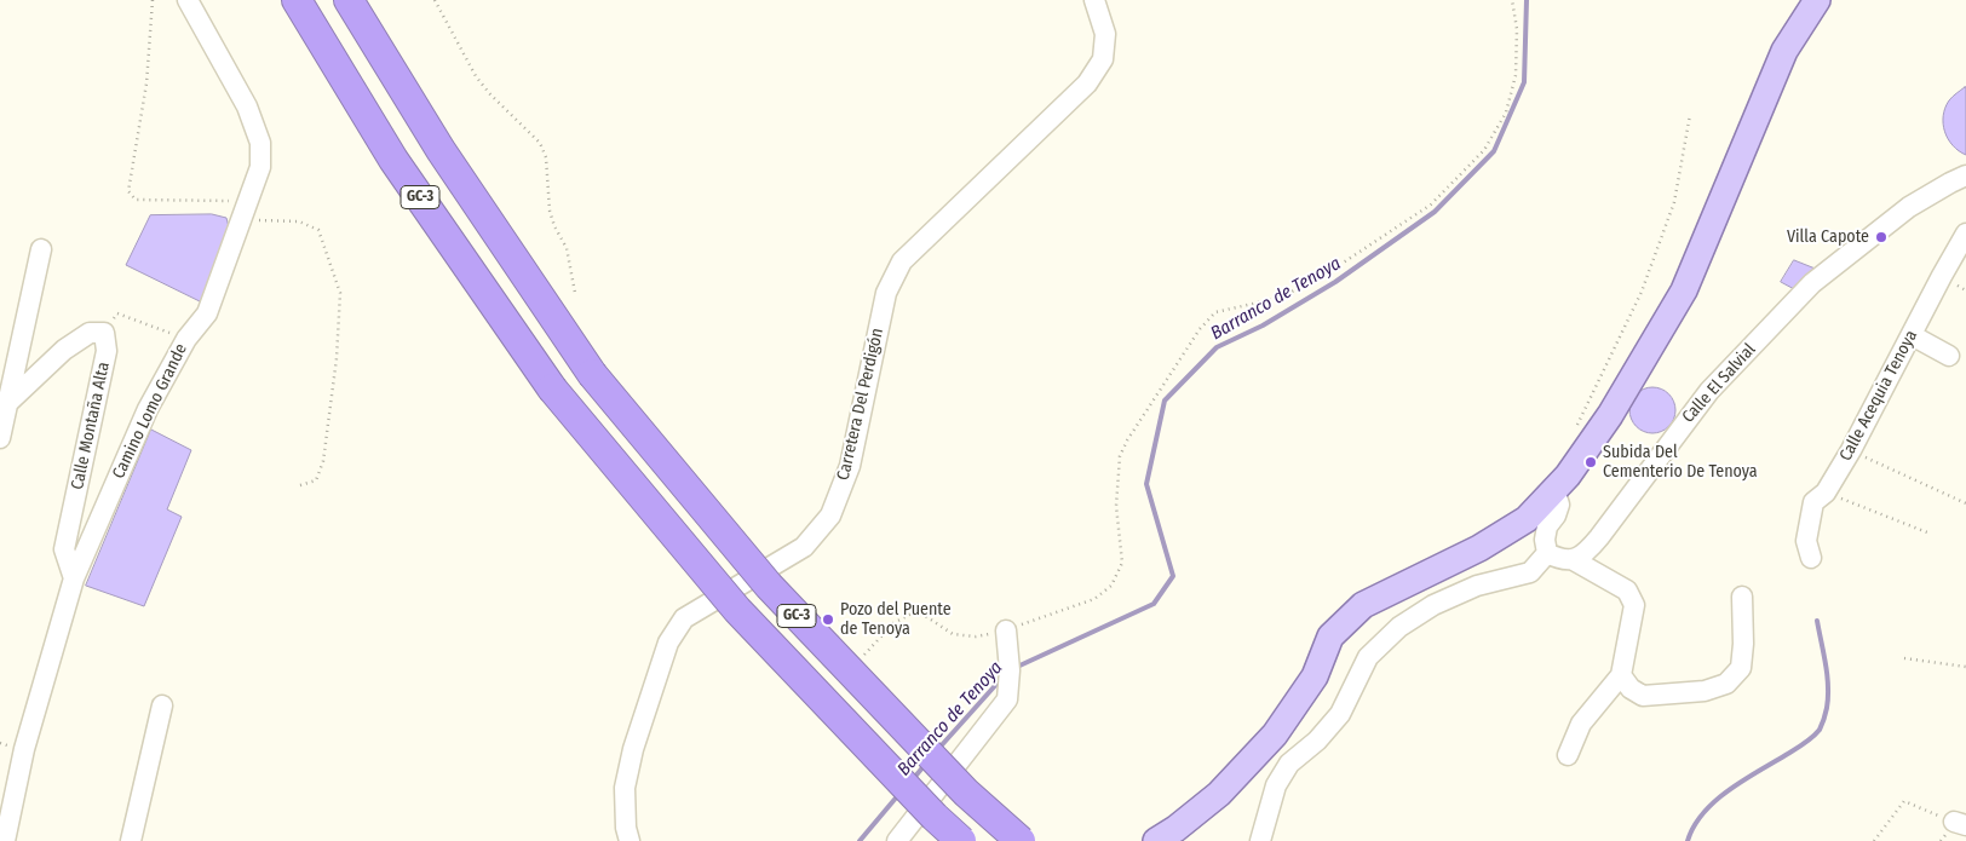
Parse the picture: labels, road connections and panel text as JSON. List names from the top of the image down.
{
  "streets": {
    "highway": ["GC-3"],
    "street": [
      "Calle El Salvial",
      "Calle Acequia Tenoya",
      "Carretera Del Perdigón",
      "Camino Lomo Grande",
      "Calle Montaña Alta"
    ]
  },
  "crossings": [
    ["Camino Lomo Grande", "Calle Montaña Alta"]
  ],
  "water": ["Barranco de Tenoya"],
  "places": ["Villa Capote", "Subida Del Cementerio De Tenoya", "Pozo del Puente de Tenoya"]
}
